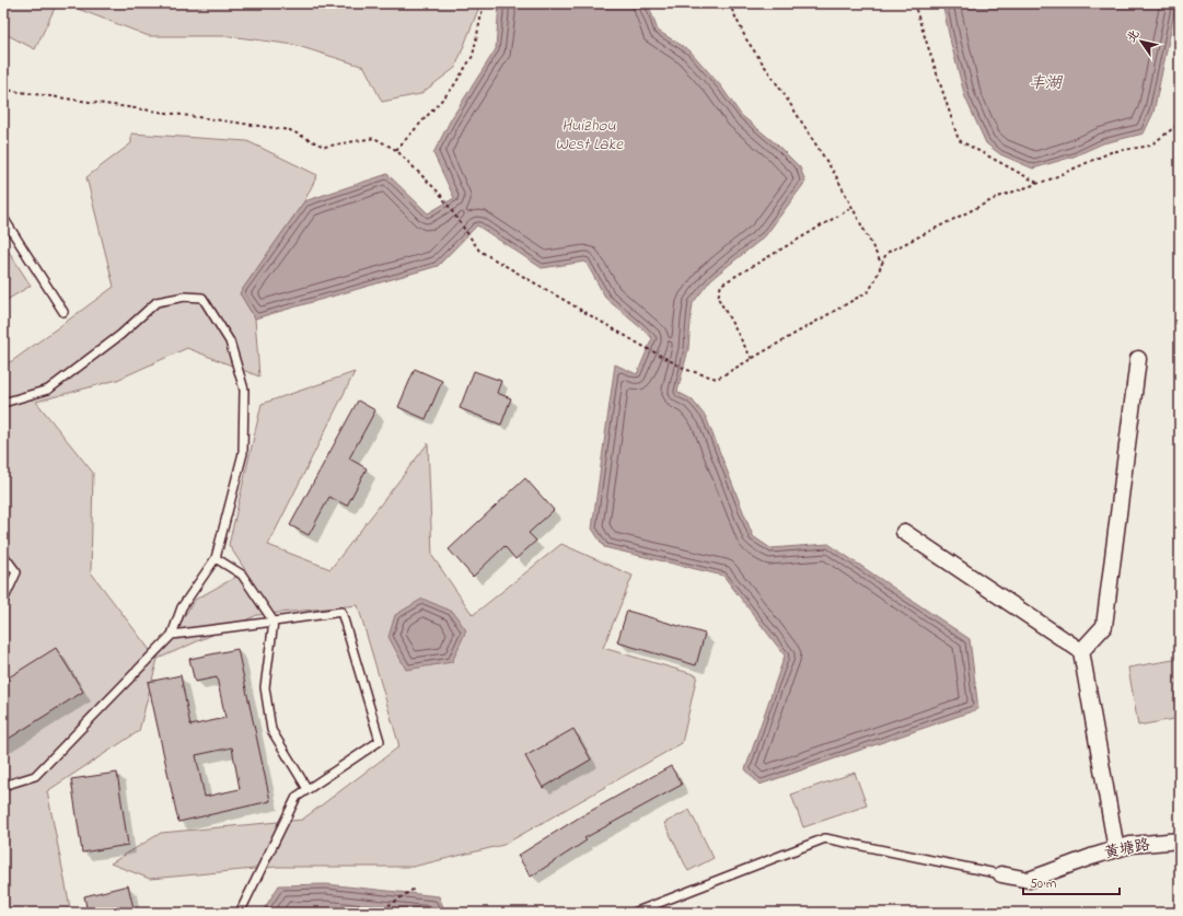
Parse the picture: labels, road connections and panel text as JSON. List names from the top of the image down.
{
  "streets": {
    "street": ["黄塘路"]
  },
  "water": ["丰湖", "Huizhou West Lake"],
  "scale_bar": "50 m",
  "north": "top left"
}
